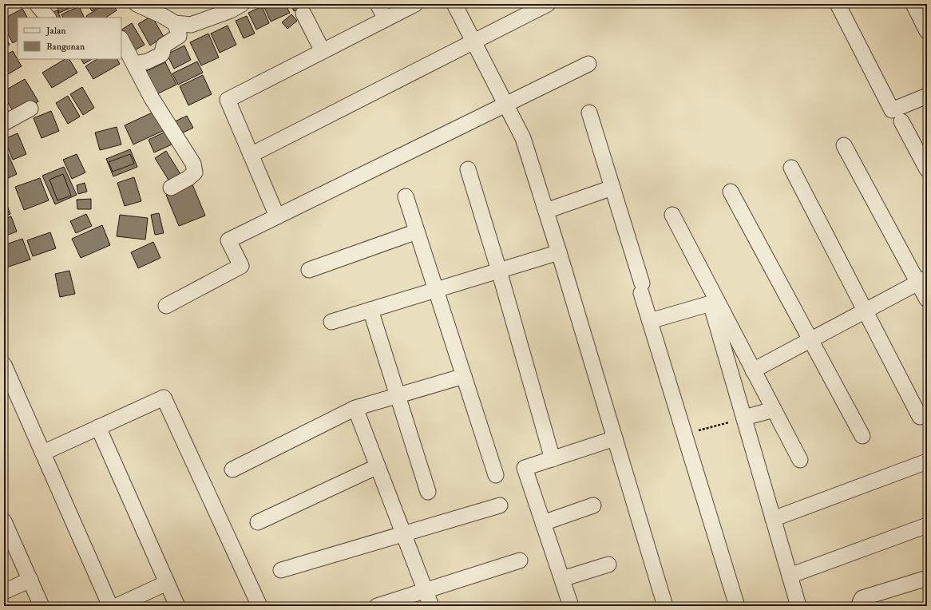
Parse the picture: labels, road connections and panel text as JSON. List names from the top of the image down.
{
  "legend": ["Jalan", "Bangunan"]
}
